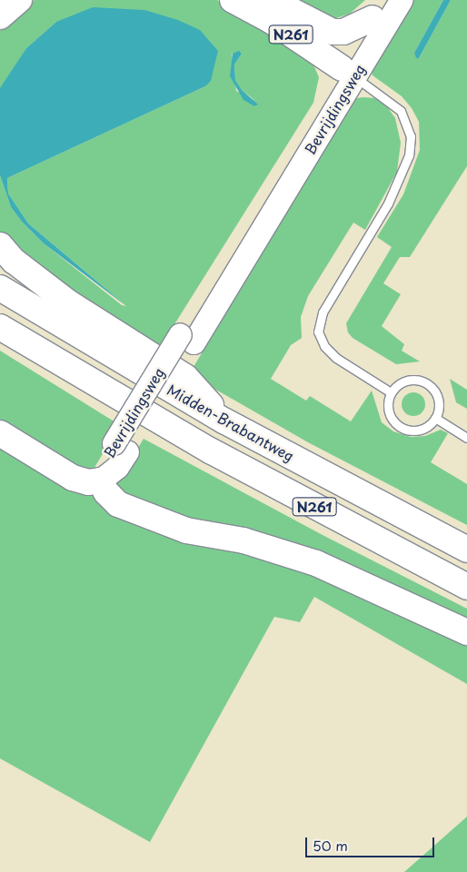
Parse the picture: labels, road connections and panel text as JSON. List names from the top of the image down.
{
  "streets": {
    "highway": ["N261", "Midden-Brabantweg"],
    "main road": ["Bevrijdingsweg"]
  },
  "crossings": [
    ["N261", "Bevrijdingsweg"],
    ["N261", "Midden-Brabantweg"]
  ],
  "scale_bar": "50 m"
}
